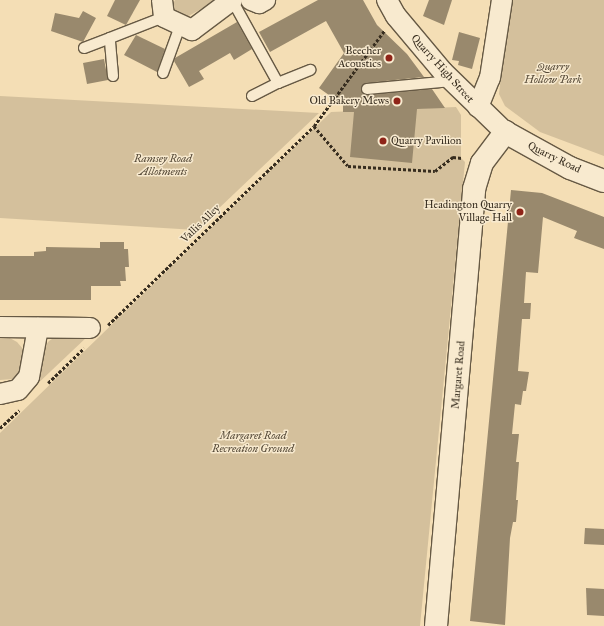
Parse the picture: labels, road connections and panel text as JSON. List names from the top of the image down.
{
  "streets": {
    "street": ["Quarry High Street", "Quarry Road", "Margaret Road"],
    "path": ["Vallis Alley"]
  },
  "crossings": [
    ["Quarry High Street", "Quarry Road"],
    ["Quarry High Street", "Vallis Alley"],
    ["Quarry High Street", "Margaret Road"],
    ["Quarry Road", "Margaret Road"]
  ],
  "parks": ["Quarry Hollow Park", "Ramsey Road Allotments", "Margaret Road Recreation Ground"],
  "places": [
    "Beecher Acoustics",
    "Old Bakery Mews",
    "Quarry Pavilion",
    "Headington Quarry Village Hall"
  ]
}
